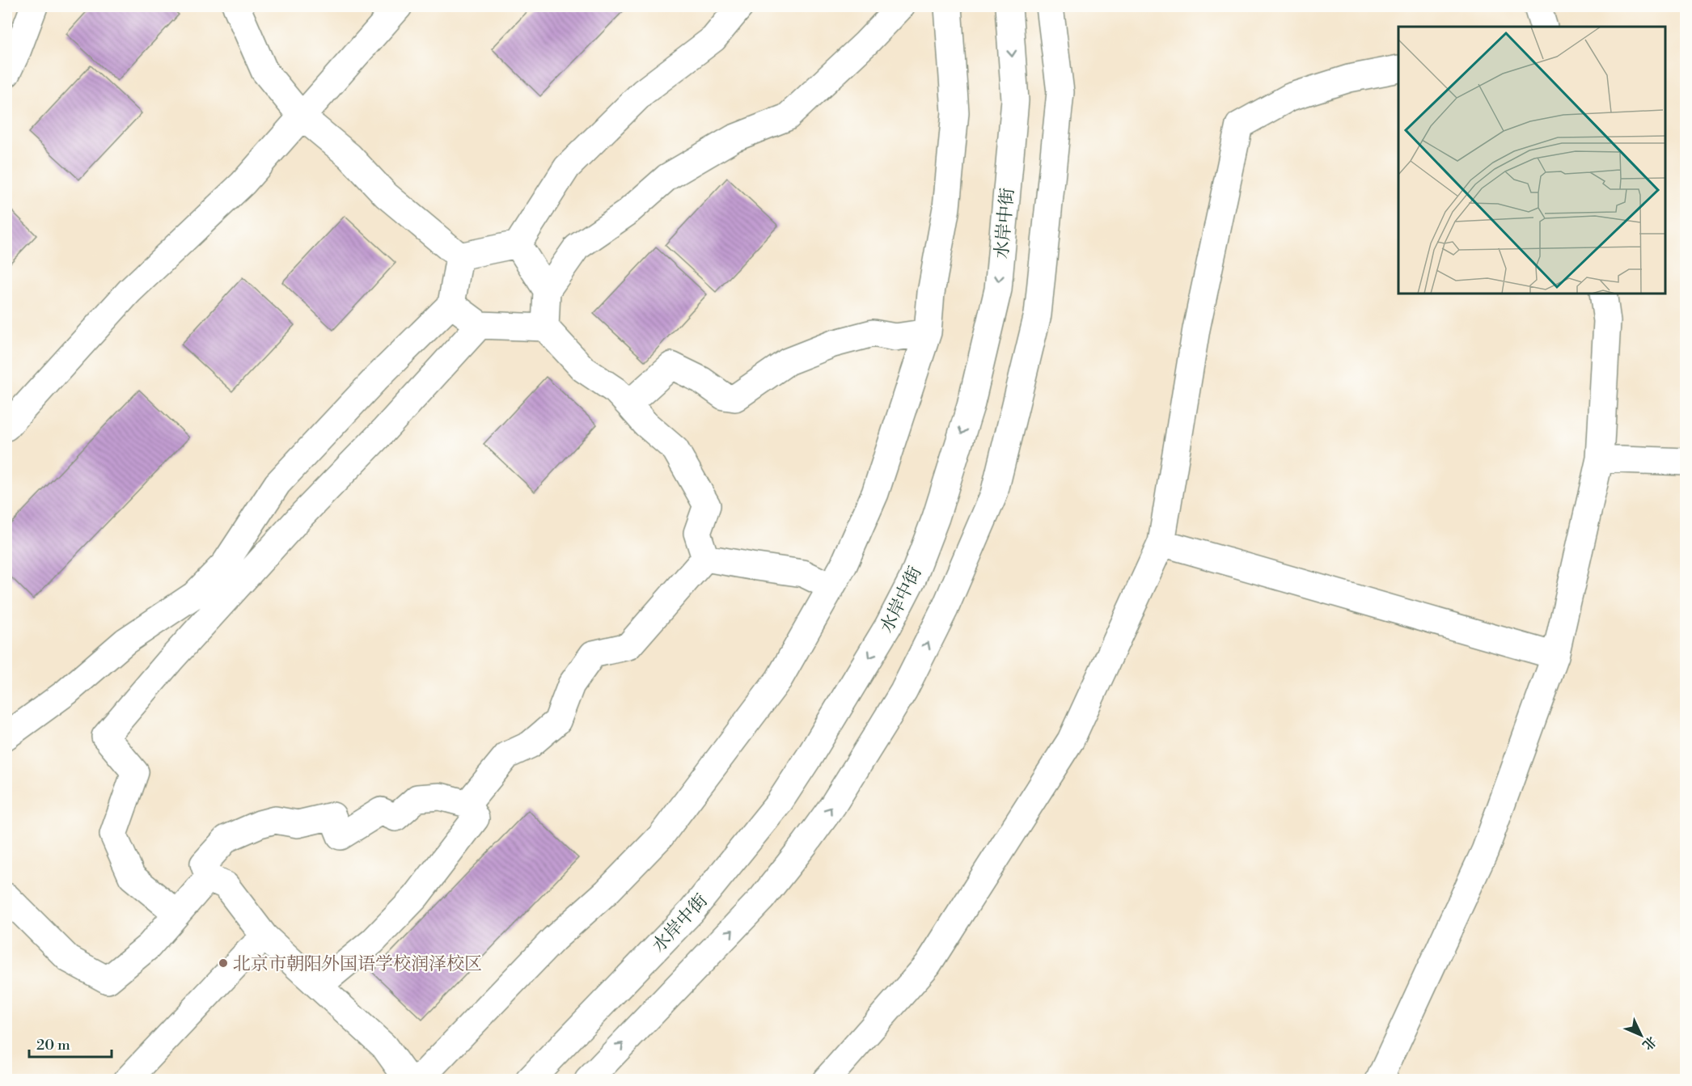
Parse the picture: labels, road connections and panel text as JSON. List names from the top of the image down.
{
  "streets": {
    "street": ["水岸中街"]
  },
  "places": ["北京市朝阳外国语学校润泽校区"],
  "scale_bar": "20 m",
  "north": "bottom right"
}
